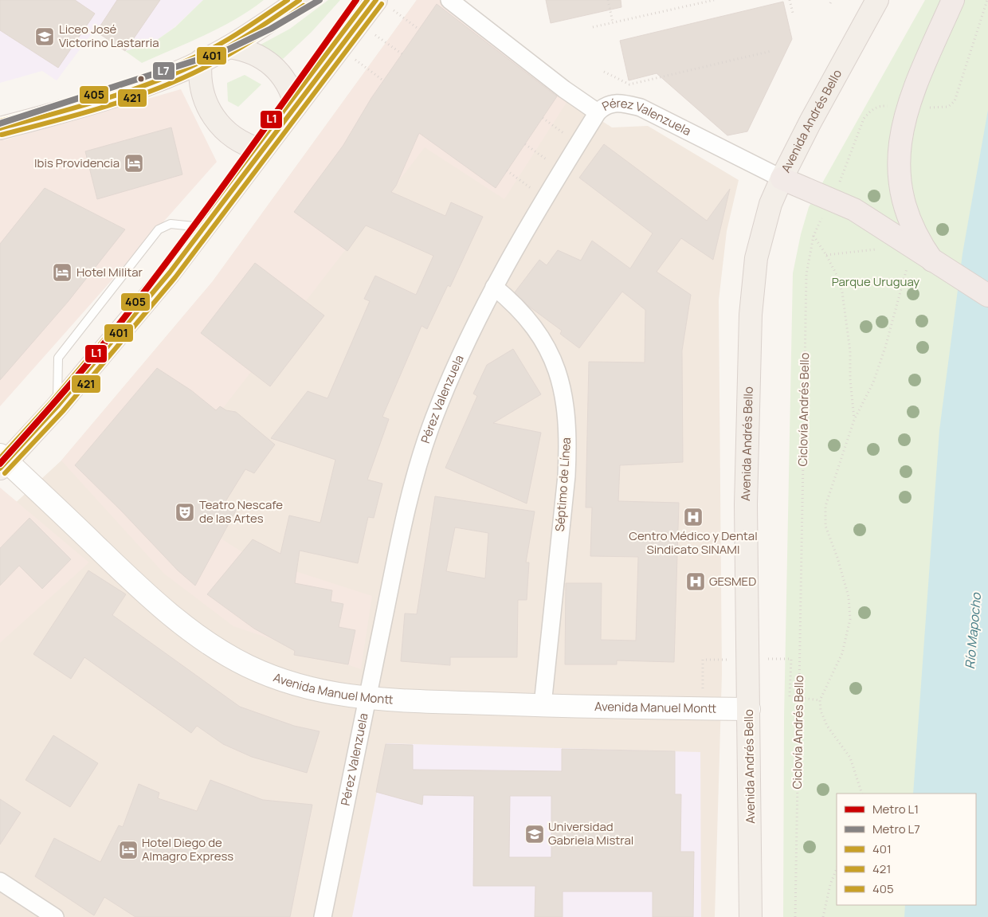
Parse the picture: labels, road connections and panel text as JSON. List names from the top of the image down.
{
  "streets": {
    "main road": ["Avenida Andrés Bello"],
    "street": ["Pérez Valenzuela", "Séptimo de Línea", "Avenida Manuel Montt"],
    "path": ["Ciclovía Andrés Bello"]
  },
  "crossings": [
    ["Avenida Andrés Bello", "Pérez Valenzuela"],
    ["Avenida Andrés Bello", "Avenida Manuel Montt"],
    ["Pérez Valenzuela", "Séptimo de Línea"],
    ["Pérez Valenzuela", "Avenida Manuel Montt"],
    ["Séptimo de Línea", "Avenida Manuel Montt"]
  ],
  "water": ["Río Mapocho"],
  "parks": ["Parque Uruguay"],
  "places": {
    "school or university": ["Liceo José Victorino Lastarria", "Universidad Gabriela Mistral"],
    "hotel": ["Ibis Providencia", "Hotel Militar", "Hotel Diego de Almagro Express"],
    "theatre": ["Teatro Nescafe de las Artes"],
    "hospital": ["Centro Médico y Dental Sindicato SINAMI", "GESMED"]
  },
  "lines": [
    "metro line L1",
    "metro line L7",
    "transit line 401",
    "transit line 405",
    "transit line 421"
  ],
  "legend": [
    "Metro L1",
    "Metro L7",
    "401",
    "421",
    "405"
  ]
}
